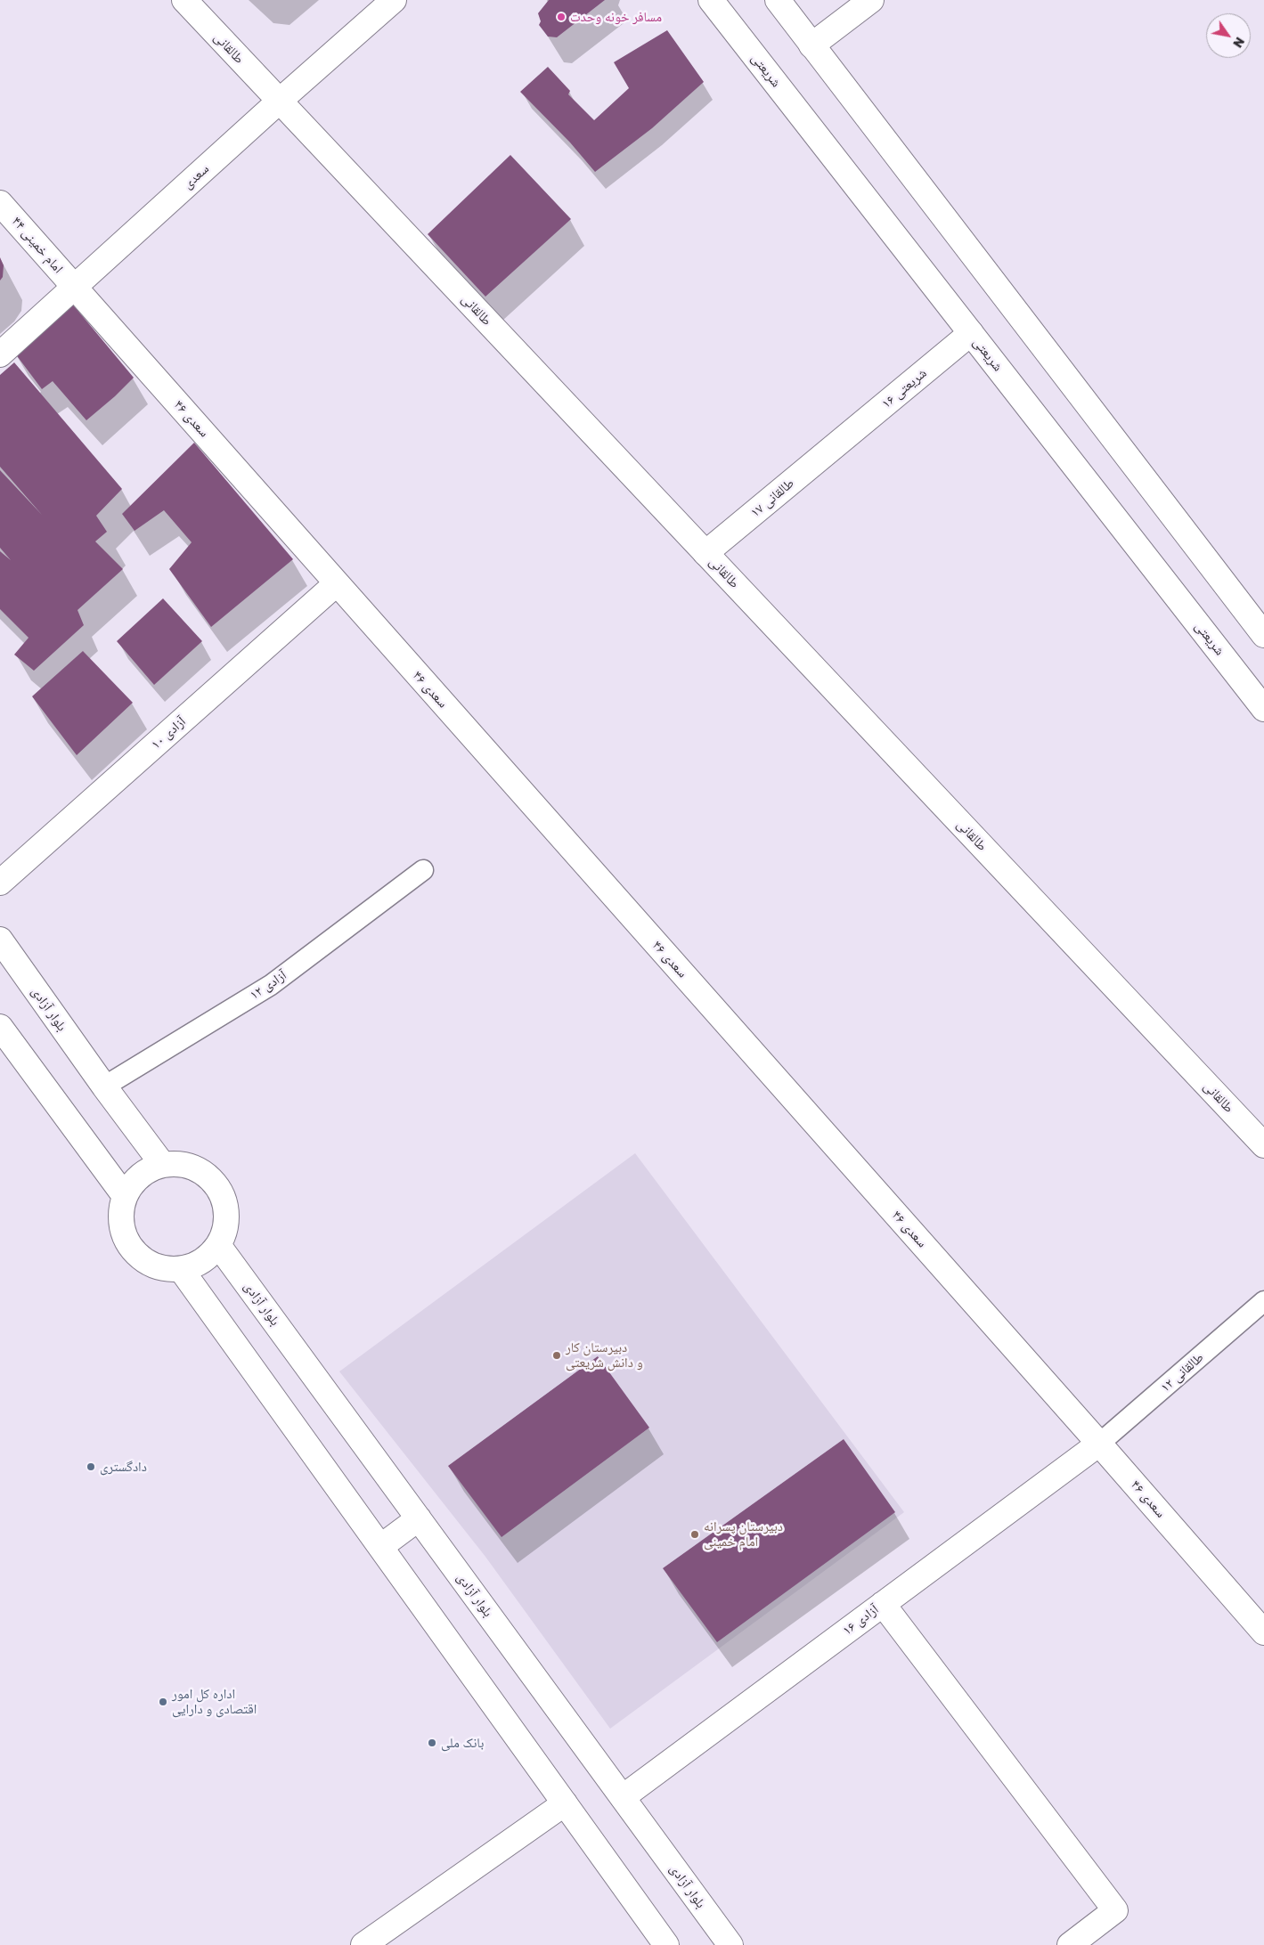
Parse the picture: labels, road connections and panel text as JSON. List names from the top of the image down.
{
  "streets": {
    "street": [
      "طالقانی",
      "شریعتی",
      "سعدی",
      "امام خمینی ۴۴",
      "شریعتی ۱۶",
      "سعدی ۴۶",
      "طالقانی ۱۷",
      "آزادی ۱۰",
      "بلوار آزادی",
      "آزادی ۱۶"
    ],
    "lane": ["آزادی ۱۲", "طالقانی ۱۲"]
  },
  "crossings": [
    ["طالقانی", "سعدی"],
    ["طالقانی", "طالقانی ۱۷"],
    ["شریعتی", "شریعتی ۱۶"],
    ["سعدی", "امام خمینی ۴۴"],
    ["سعدی", "سعدی ۴۶"],
    ["امام خمینی ۴۴", "سعدی ۴۶"],
    ["شریعتی ۱۶", "طالقانی ۱۷"],
    ["سعدی ۴۶", "آزادی ۱۰"],
    ["سعدی ۴۶", "طالقانی ۱۲"],
    ["سعدی ۴۶", "آزادی ۱۶"],
    ["آزادی ۱۲", "بلوار آزادی"],
    ["بلوار آزادی", "آزادی ۱۶"],
    ["طالقانی ۱۲", "آزادی ۱۶"]
  ],
  "places": [
    "مسافر خونه وحدت",
    "دبیرستان کار و دانش شریعتی",
    "دادگستری",
    "دبیرستان پسرانه امام خمینی",
    "اداره کل امور اقتصادی و دارایی",
    "بانک ملی"
  ],
  "north": "bottom right"
}
